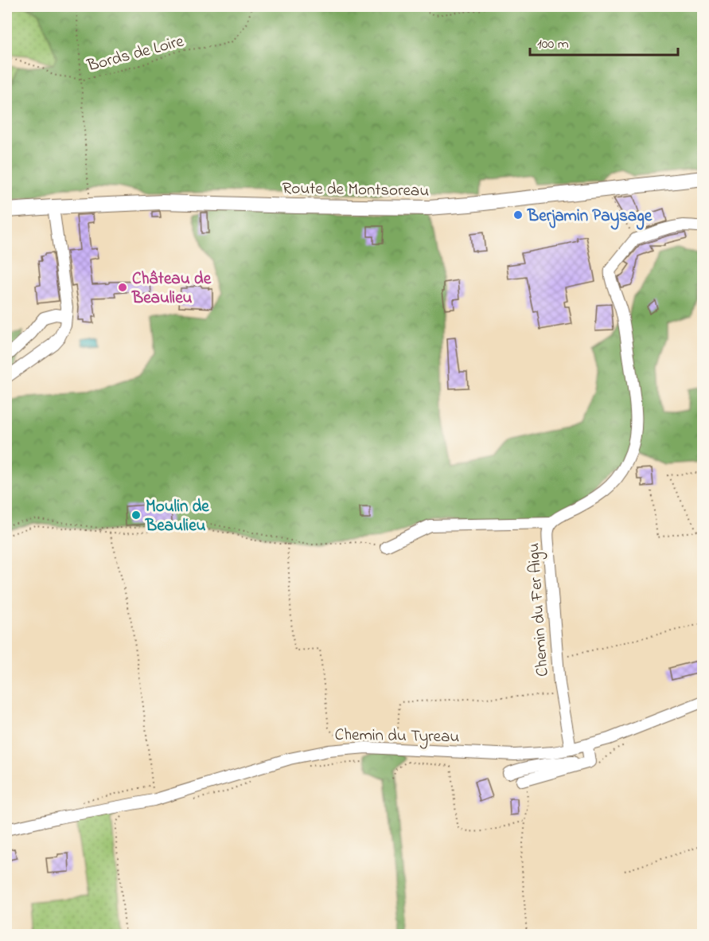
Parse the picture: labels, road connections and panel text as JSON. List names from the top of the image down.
{
  "streets": {
    "main road": ["Route de Montsoreau"],
    "street": ["Chemin du Fer Aigu", "Chemin du Tyreau"],
    "path": ["Bords de Loire"]
  },
  "crossings": [
    ["Chemin du Fer Aigu", "Chemin du Tyreau"]
  ],
  "places": ["Berjamin Paysage", "Château de Beaulieu", "Moulin de Beaulieu"],
  "scale_bar": "100 m"
}
